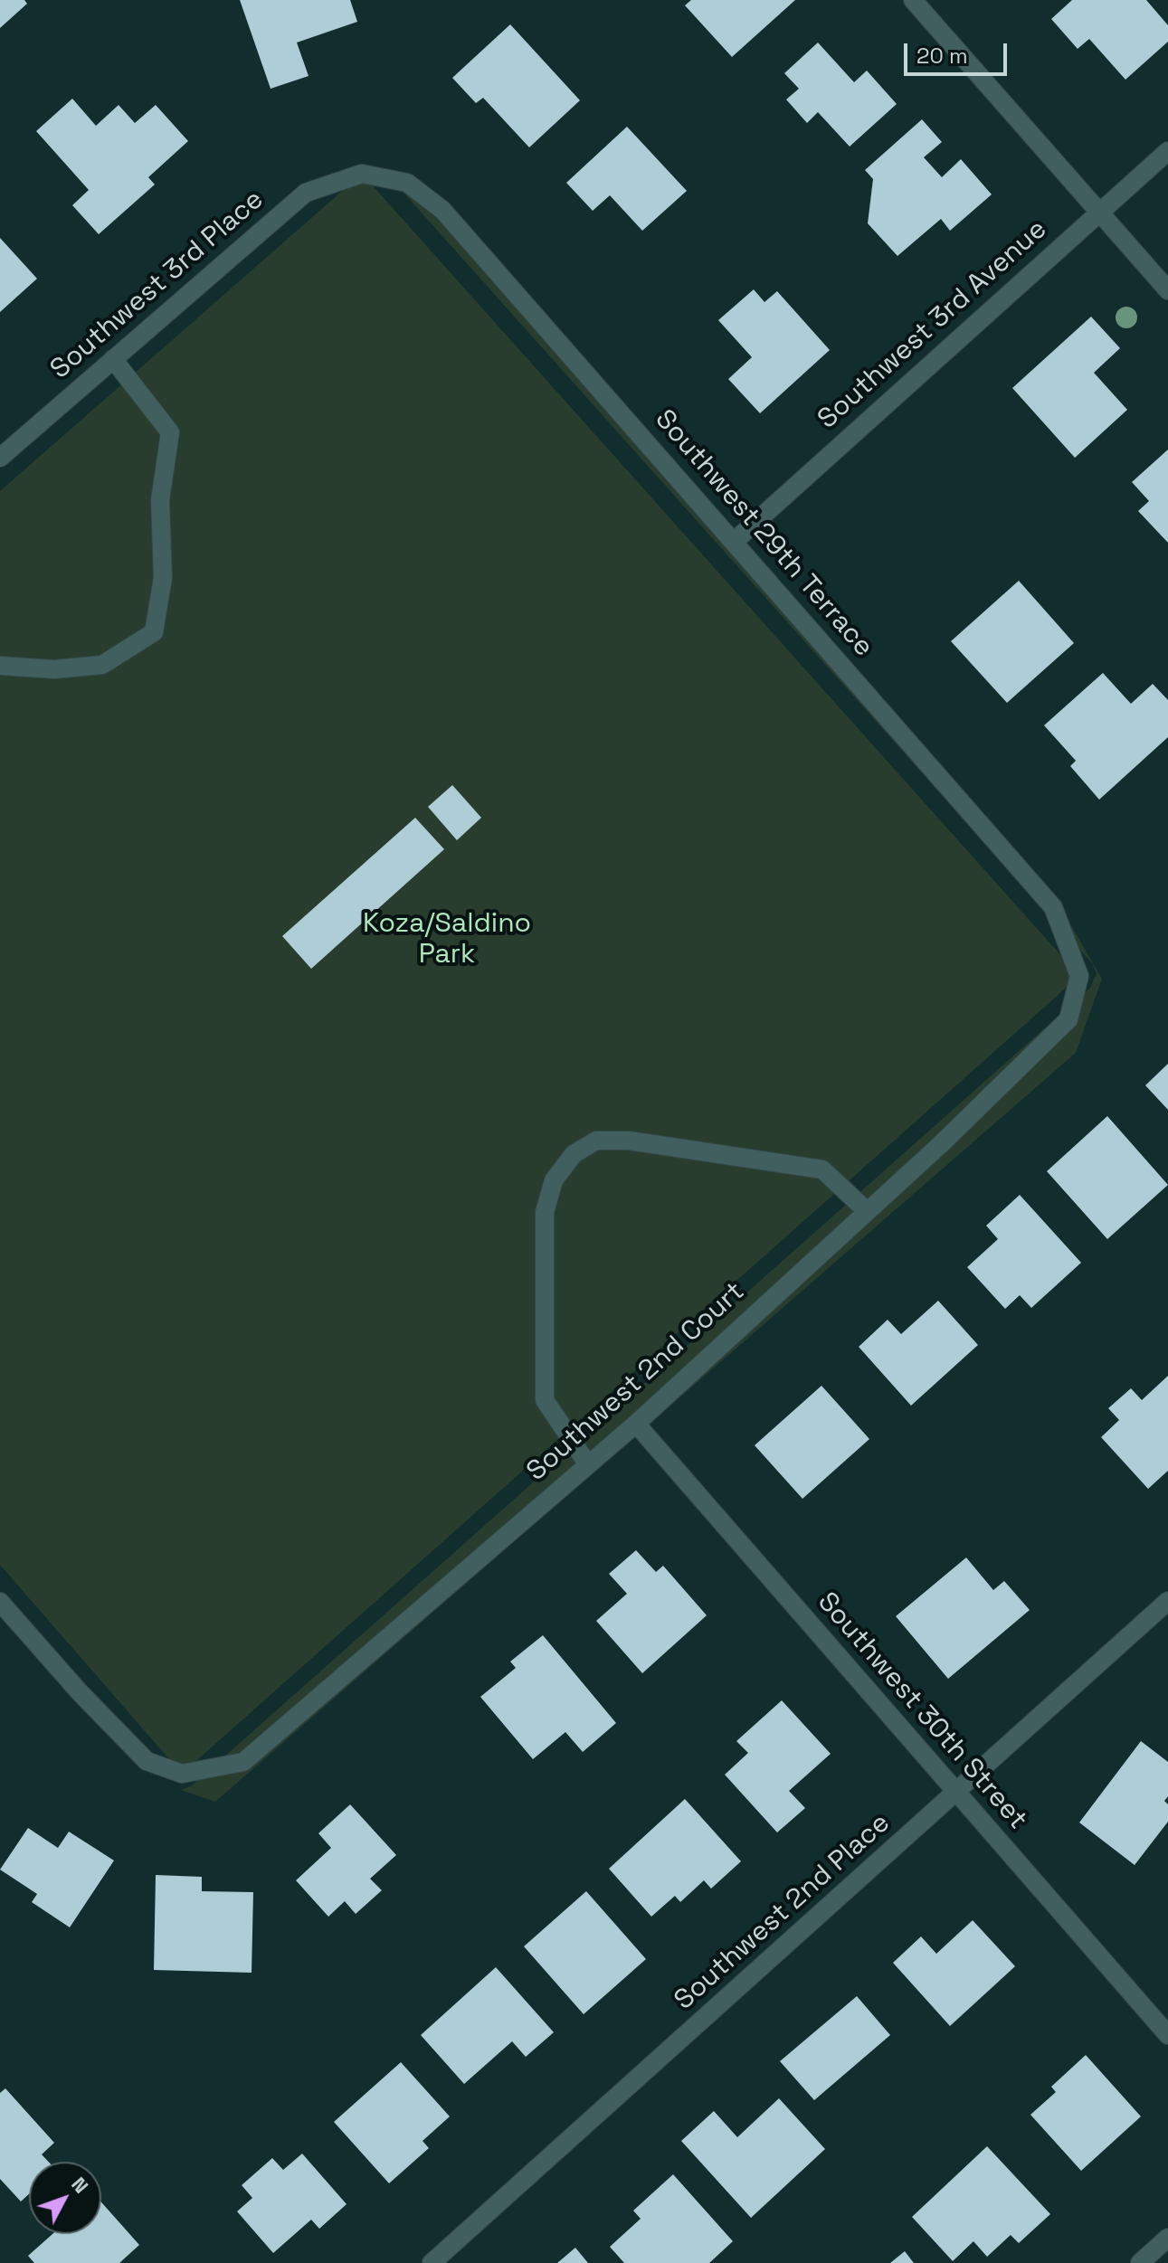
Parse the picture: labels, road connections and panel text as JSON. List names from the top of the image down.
{
  "streets": {
    "street": [
      "Southwest 3rd Place",
      "Southwest 3rd Avenue",
      "Southwest 29th Terrace",
      "Southwest 2nd Court",
      "Southwest 30th Street",
      "Southwest 2nd Place"
    ]
  },
  "crossings": [
    ["Southwest 3rd Place", "Southwest 29th Terrace"],
    ["Southwest 3rd Avenue", "Southwest 29th Terrace"],
    ["Southwest 29th Terrace", "Southwest 2nd Court"],
    ["Southwest 2nd Court", "Southwest 30th Street"],
    ["Southwest 30th Street", "Southwest 2nd Place"]
  ],
  "parks": ["Koza/Saldino Park"],
  "scale_bar": "20 m",
  "north": "top right"
}
